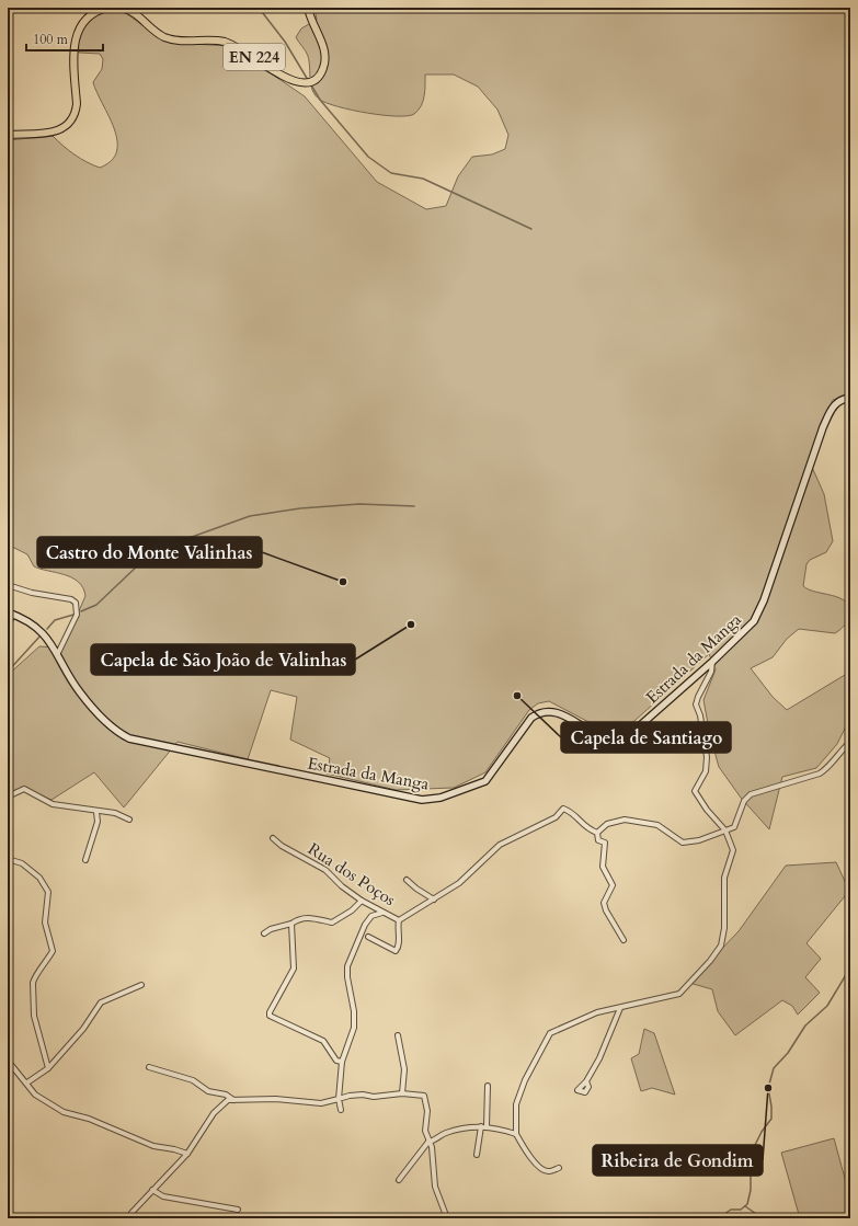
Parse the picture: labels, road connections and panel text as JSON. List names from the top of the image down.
{
  "streets": {
    "main road": ["EN 224"],
    "street": ["Estrada da Manga", "Rua dos Poços"]
  },
  "places": [
    "Castro do Monte Valinhas",
    "Capela de São João de Valinhas",
    "Capela de Santiago",
    "Ribeira de Gondim"
  ],
  "scale_bar": "100 m"
}
